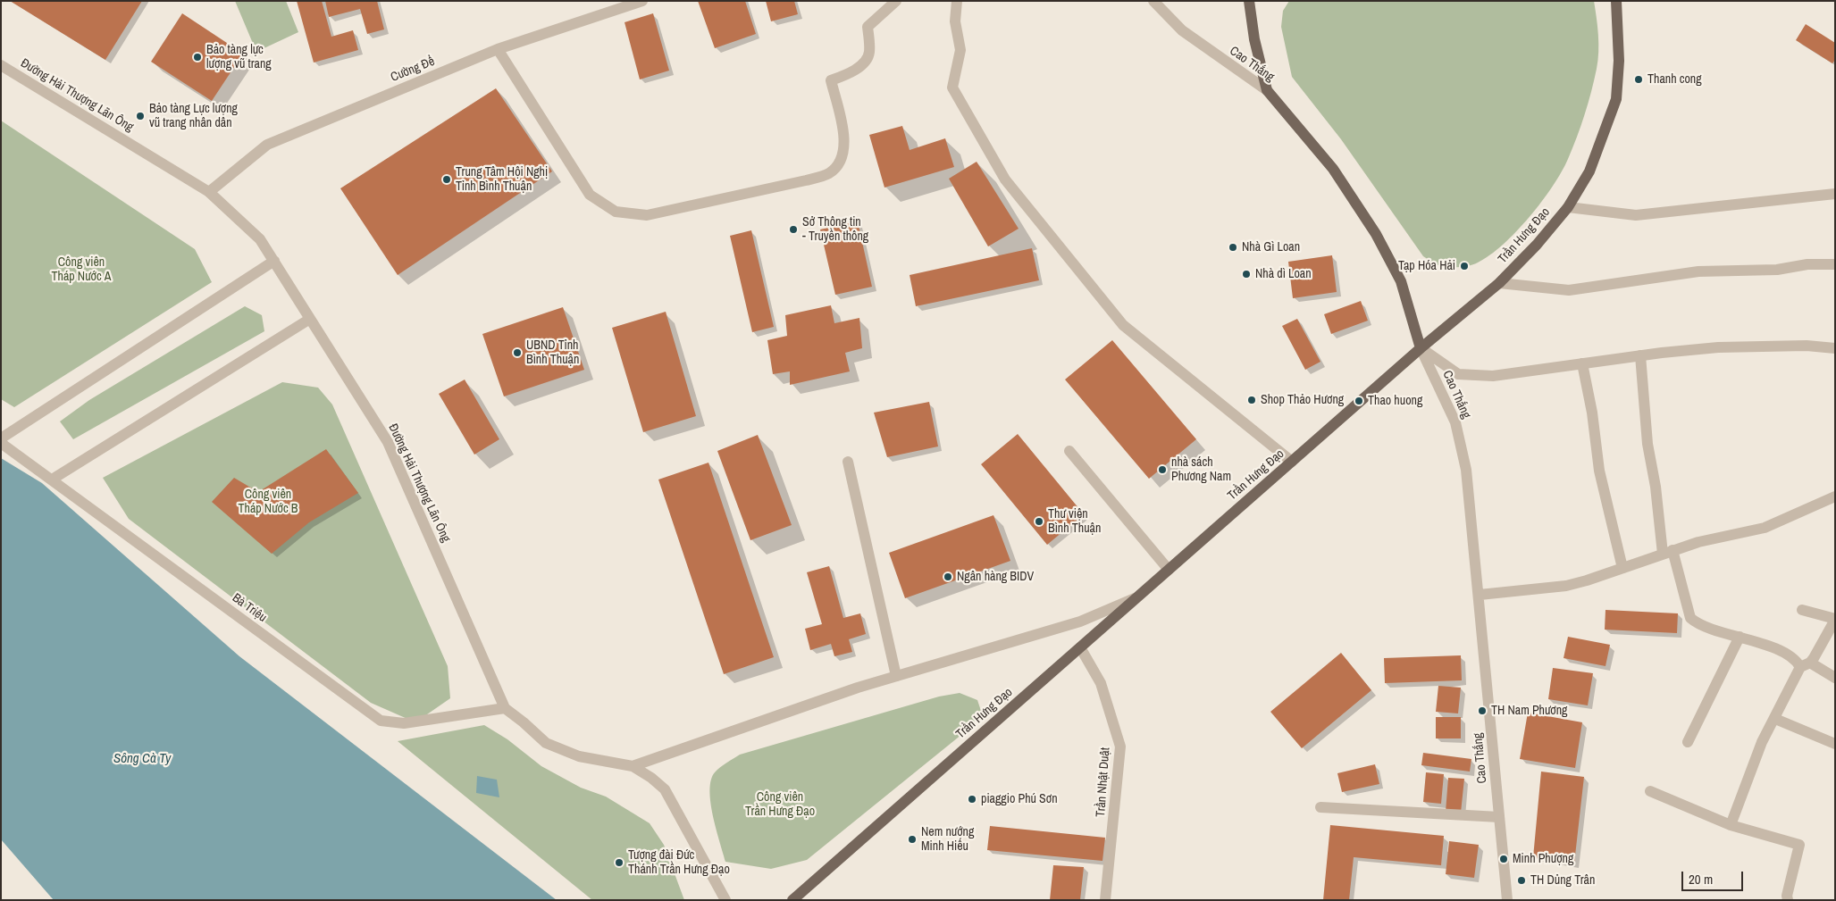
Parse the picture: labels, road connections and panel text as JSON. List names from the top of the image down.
{
  "streets": {
    "main road": ["Cao Thắng", "Trần Hưng Đạo"],
    "street": [
      "Cường Để",
      "Đường Hải Thượng Lãn Ông",
      "Bà Triệu",
      "Trần Nhật Duật"
    ]
  },
  "crossings": [
    ["Cao Thắng", "Trần Hưng Đạo"],
    ["Cường Để", "Đường Hải Thượng Lãn Ông"],
    ["Đường Hải Thượng Lãn Ông", "Bà Triệu"],
    ["Trần Hưng Đạo", "Trần Nhật Duật"]
  ],
  "water": ["Sông Cà Ty"],
  "parks": ["Công viên Tháp Nước A", "Công viên Tháp Nước B", "Công viên Trần Hưng Đạo"],
  "places": [
    "Bảo tàng lực lượng vũ trang",
    "Thanh cong",
    "Bảo tàng Lực lượng vũ trang nhân dân",
    "Trung Tâm Hội Nghị Tỉnh Bình Thuận",
    "Sở Thông tin - Truyền thông",
    "Nhà Gì Loan",
    "Tạp Hóa Hải",
    "Nhà dì Loan",
    "UBND Tỉnh Bình Thuận",
    "Shop Thảo Hương",
    "Thao huong",
    "nhà sách Phương Nam",
    "Thư viện Bình Thuận",
    "Ngân hàng BIDV",
    "TH Nam Phương",
    "piaggio Phú Sơn",
    "Nem nướng Minh Hiếu",
    "Minh Phượng",
    "Tượng đài Đức Thánh Trần Hưng Đạo",
    "TH Dủng Trân"
  ],
  "scale_bar": "20 m"
}
